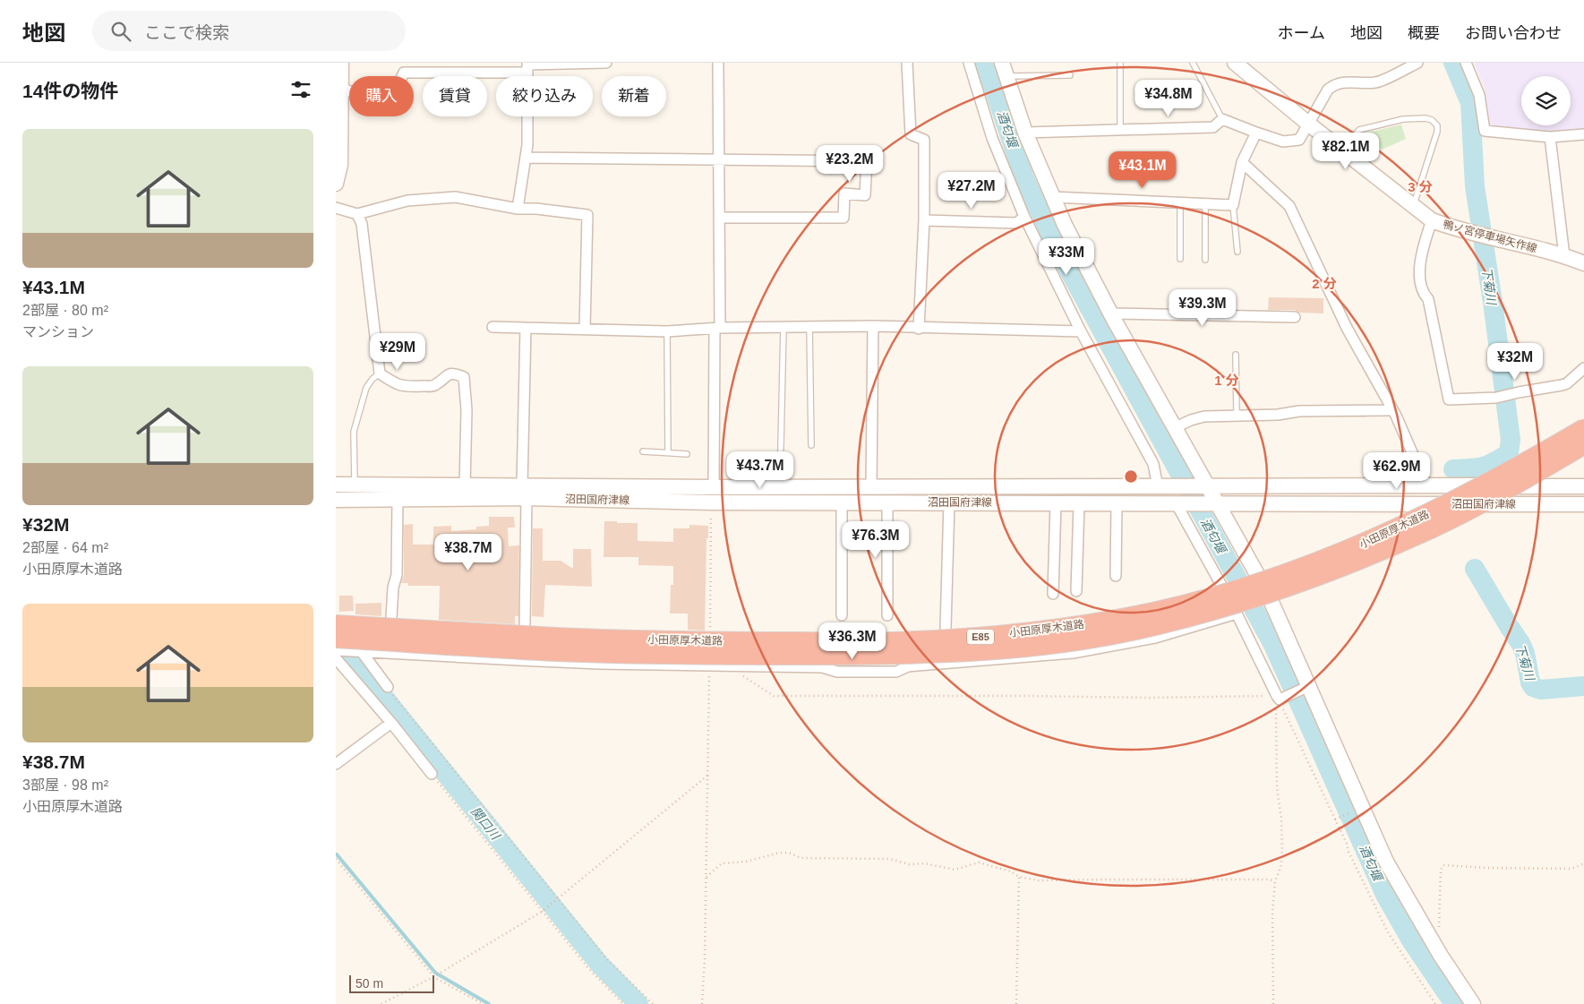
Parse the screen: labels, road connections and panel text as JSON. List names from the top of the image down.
{
  "streets": {
    "highway": ["小田原厚木道路", "E85"],
    "main road": ["鴨ノ宮停車場矢作線", "沼田国府津線"]
  },
  "water": ["酒匂堰", "下菊川", "関口川"],
  "scale_bar": "50 m",
  "page": {
    "header": "地図",
    "search": "ここで検索",
    "nav": [
      "ホーム",
      "地図",
      "概要",
      "お問い合わせ"
    ],
    "heading": "14件の物件",
    "chip": [
      "購入",
      "賃貸",
      "絞り込み",
      "新着"
    ],
    "price": [
      "¥34.8M",
      "¥82.1M",
      "¥23.2M",
      "¥43.1M",
      "¥27.2M",
      "¥33M",
      "¥39.3M",
      "¥29M",
      "¥32M",
      "¥43.7M",
      "¥62.9M",
      "¥76.3M",
      "¥38.7M",
      "¥36.3M"
    ],
    "list": [
      {
        "name": "¥43.1M",
        "note": "2部屋 · 80 m² · マンション"
      },
      {
        "name": "¥32M",
        "note": "2部屋 · 64 m² · 小田原厚木道路"
      },
      {
        "name": "¥38.7M",
        "note": "3部屋 · 98 m² · 小田原厚木道路"
      }
    ],
    "scale": "50 m"
  },
  "rings": ["3 分", "2 分", "1 分"]
}
